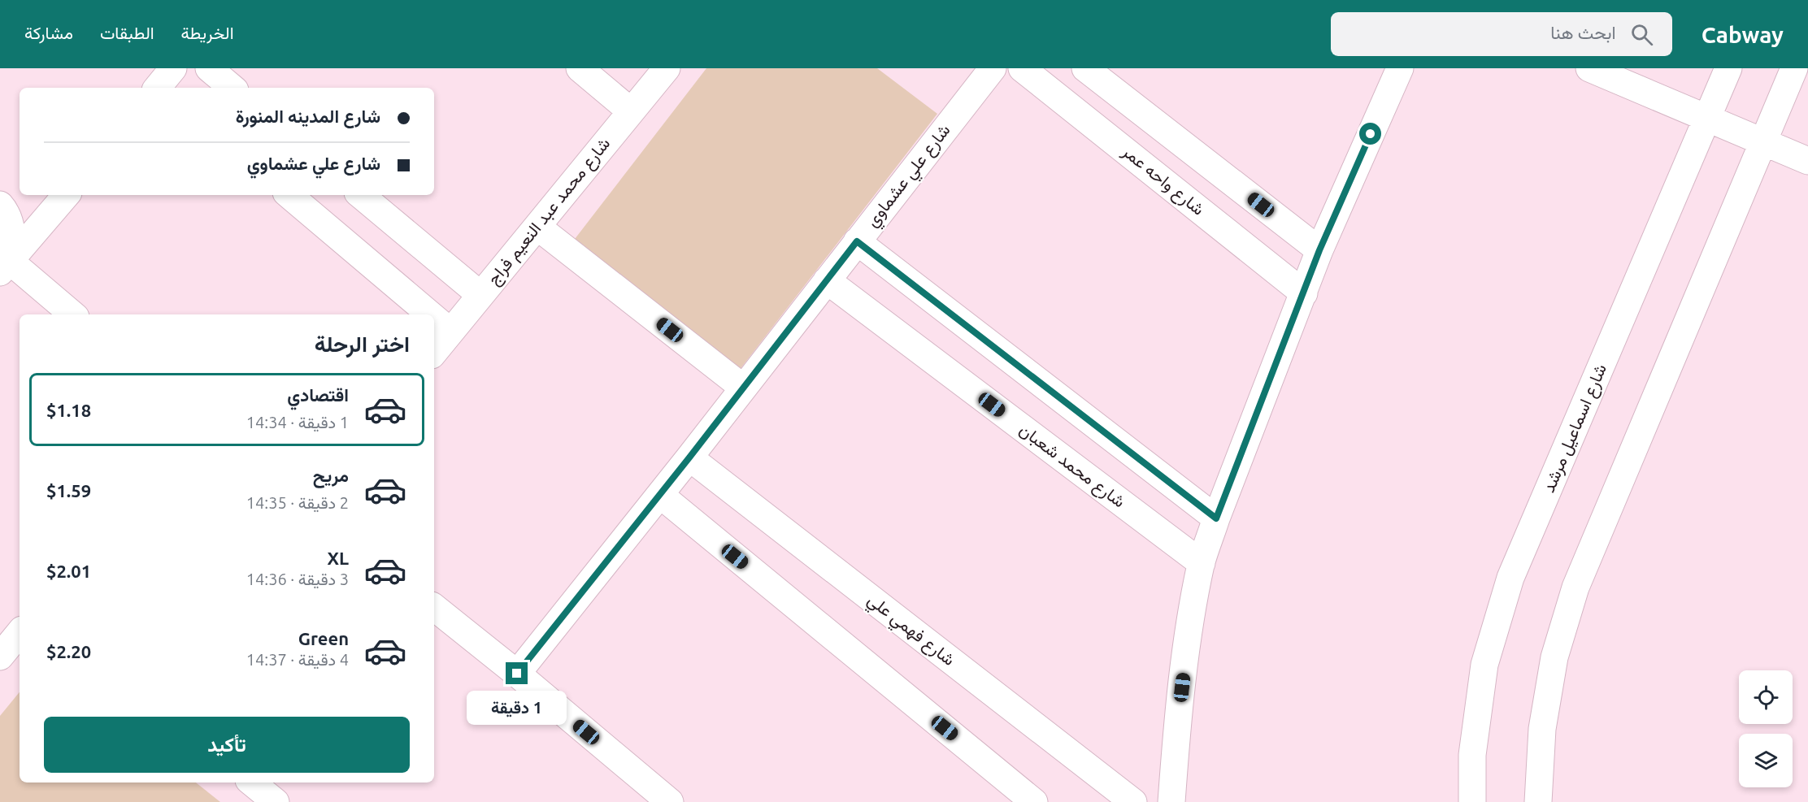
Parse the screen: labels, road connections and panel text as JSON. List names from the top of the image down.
{
  "streets": {
    "street": [
      "شارع علي عشماوي",
      "شارع واحه عمر",
      "شارع محمد عبد النعيم فراج",
      "شارع اسماعيل مرشد",
      "شارع محمد شعبان",
      "شارع فهمي علي"
    ]
  },
  "crossings": [
    ["شارع علي عشماوي", "شارع محمد شعبان"],
    ["شارع علي عشماوي", "شارع فهمي علي"]
  ],
  "page": {
    "header": "Cabway",
    "search": "ابحث هنا",
    "nav": ["الخريطة", "الطبقات", "مشاركة"],
    "banner": ["شارع المدينه المنورة", "شارع علي عشماوي"],
    "heading": "اختر الرحلة",
    "list": [
      {
        "name": "اقتصادي",
        "note": "1 دقيقة · 14:34",
        "value": "$1.18"
      },
      {
        "name": "مريح",
        "note": "2 دقيقة · 14:35",
        "value": "$1.59"
      },
      {
        "name": "XL",
        "note": "3 دقيقة · 14:36",
        "value": "$2.01"
      },
      {
        "name": "Green",
        "note": "4 دقيقة · 14:37",
        "value": "$2.20"
      }
    ],
    "bubble": "1 دقيقة",
    "buttons": "تأكيد"
  }
}
